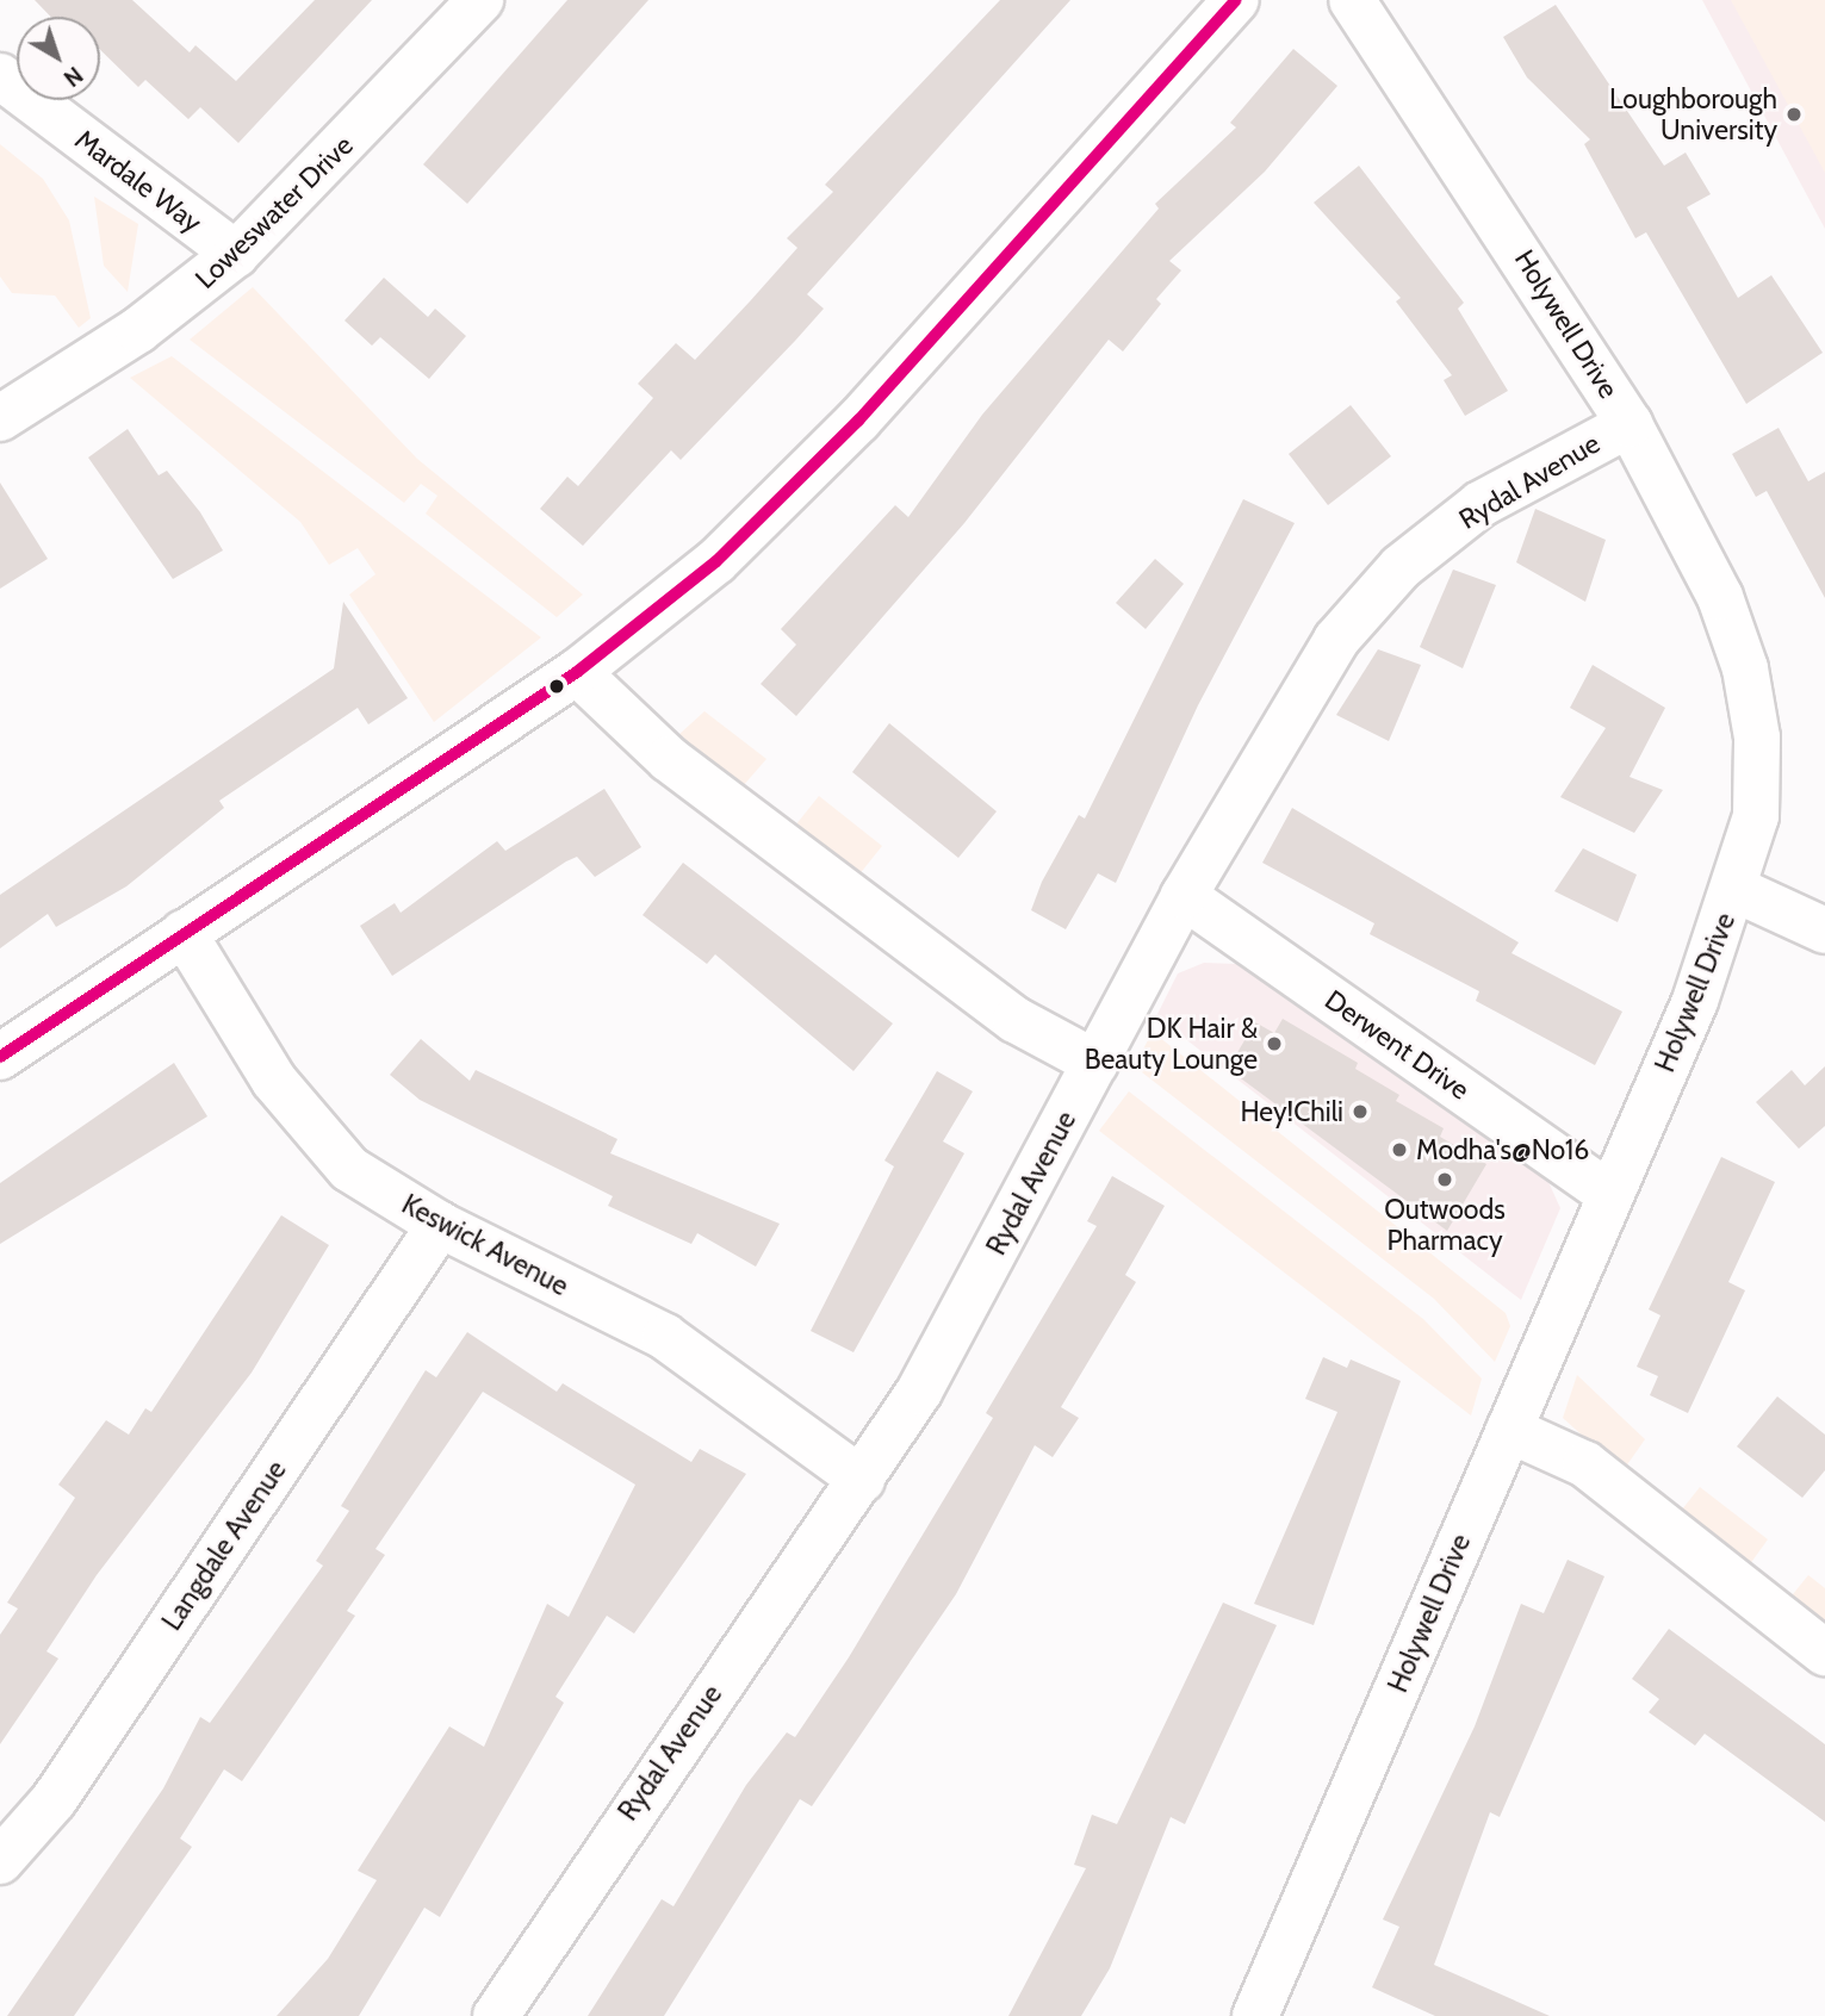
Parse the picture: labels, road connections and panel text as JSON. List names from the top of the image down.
{
  "streets": {
    "street": [
      "Mardale Way",
      "Loweswater Drive",
      "Holywell Drive",
      "Rydal Avenue",
      "Derwent Drive",
      "Keswick Avenue",
      "Langdale Avenue"
    ]
  },
  "crossings": [
    ["Mardale Way", "Loweswater Drive"],
    ["Holywell Drive", "Rydal Avenue"],
    ["Holywell Drive", "Derwent Drive"],
    ["Rydal Avenue", "Derwent Drive"],
    ["Rydal Avenue", "Keswick Avenue"],
    ["Keswick Avenue", "Langdale Avenue"]
  ],
  "places": [
    "Loughborough University",
    "DK Hair & Beauty Lounge",
    "Hey!Chili",
    "Modha's@No16",
    "Outwoods Pharmacy"
  ],
  "north": "bottom right"
}
